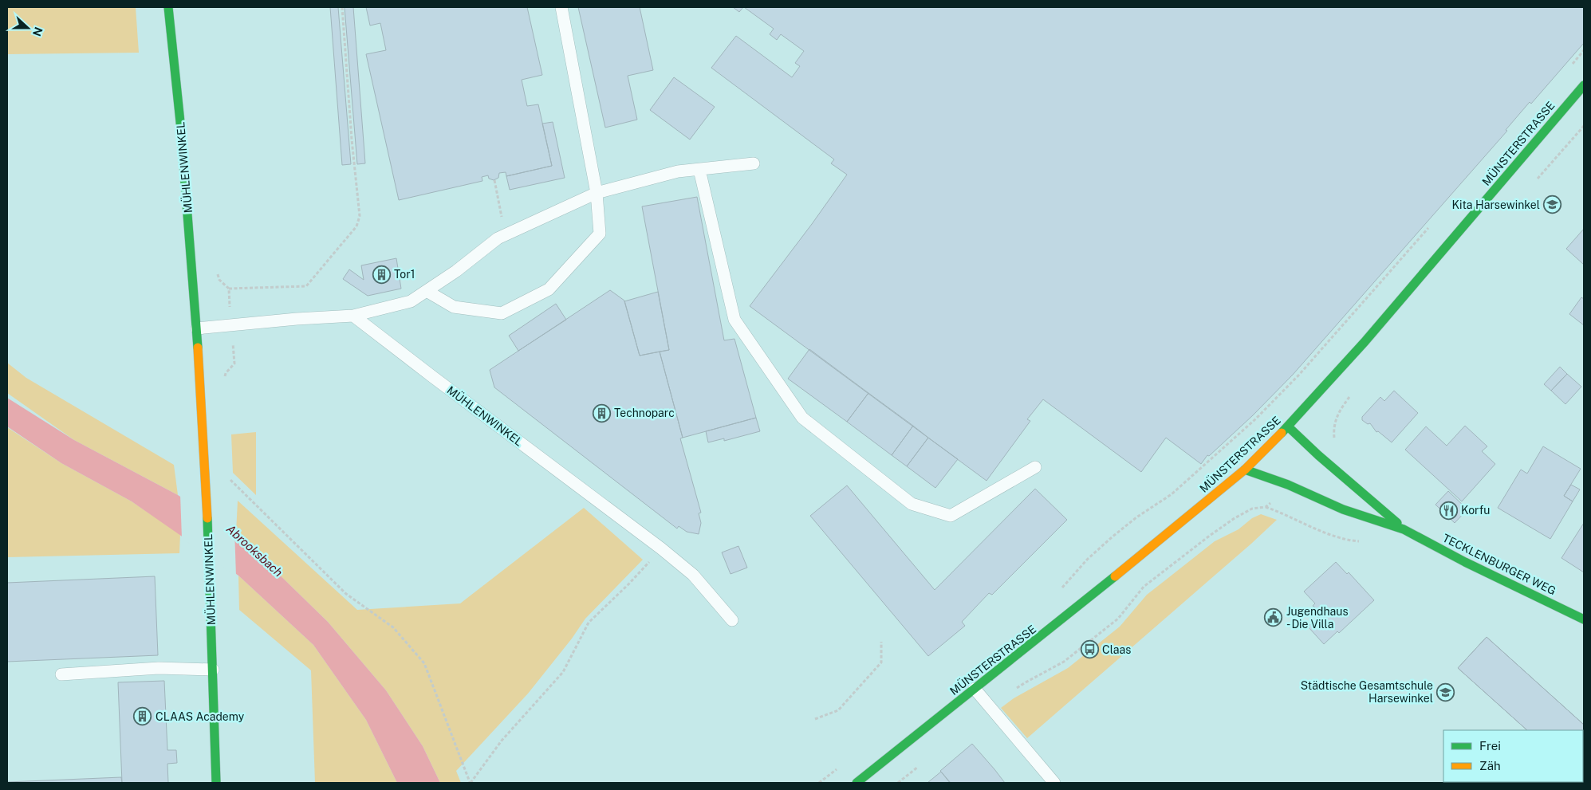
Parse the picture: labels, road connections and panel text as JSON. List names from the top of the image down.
{
  "streets": {
    "street": ["MÜNSTERSTRASSE", "MÜHLENWINKEL", "TECKLENBURGER WEG"]
  },
  "crossings": [
    ["MÜNSTERSTRASSE", "TECKLENBURGER WEG"]
  ],
  "water": ["Abrooksbach"],
  "places": {
    "school or university": ["Kita Harsewinkel", "Städtische Gesamtschule Harsewinkel"],
    "building": ["Tor1", "Technoparc", "CLAAS Academy"],
    "restaurant": ["Korfu"],
    "public building": ["Jugendhaus - Die Villa"],
    "bus stop": ["Claas"]
  },
  "legend": ["Frei", "Zäh"],
  "north": "right"
}
